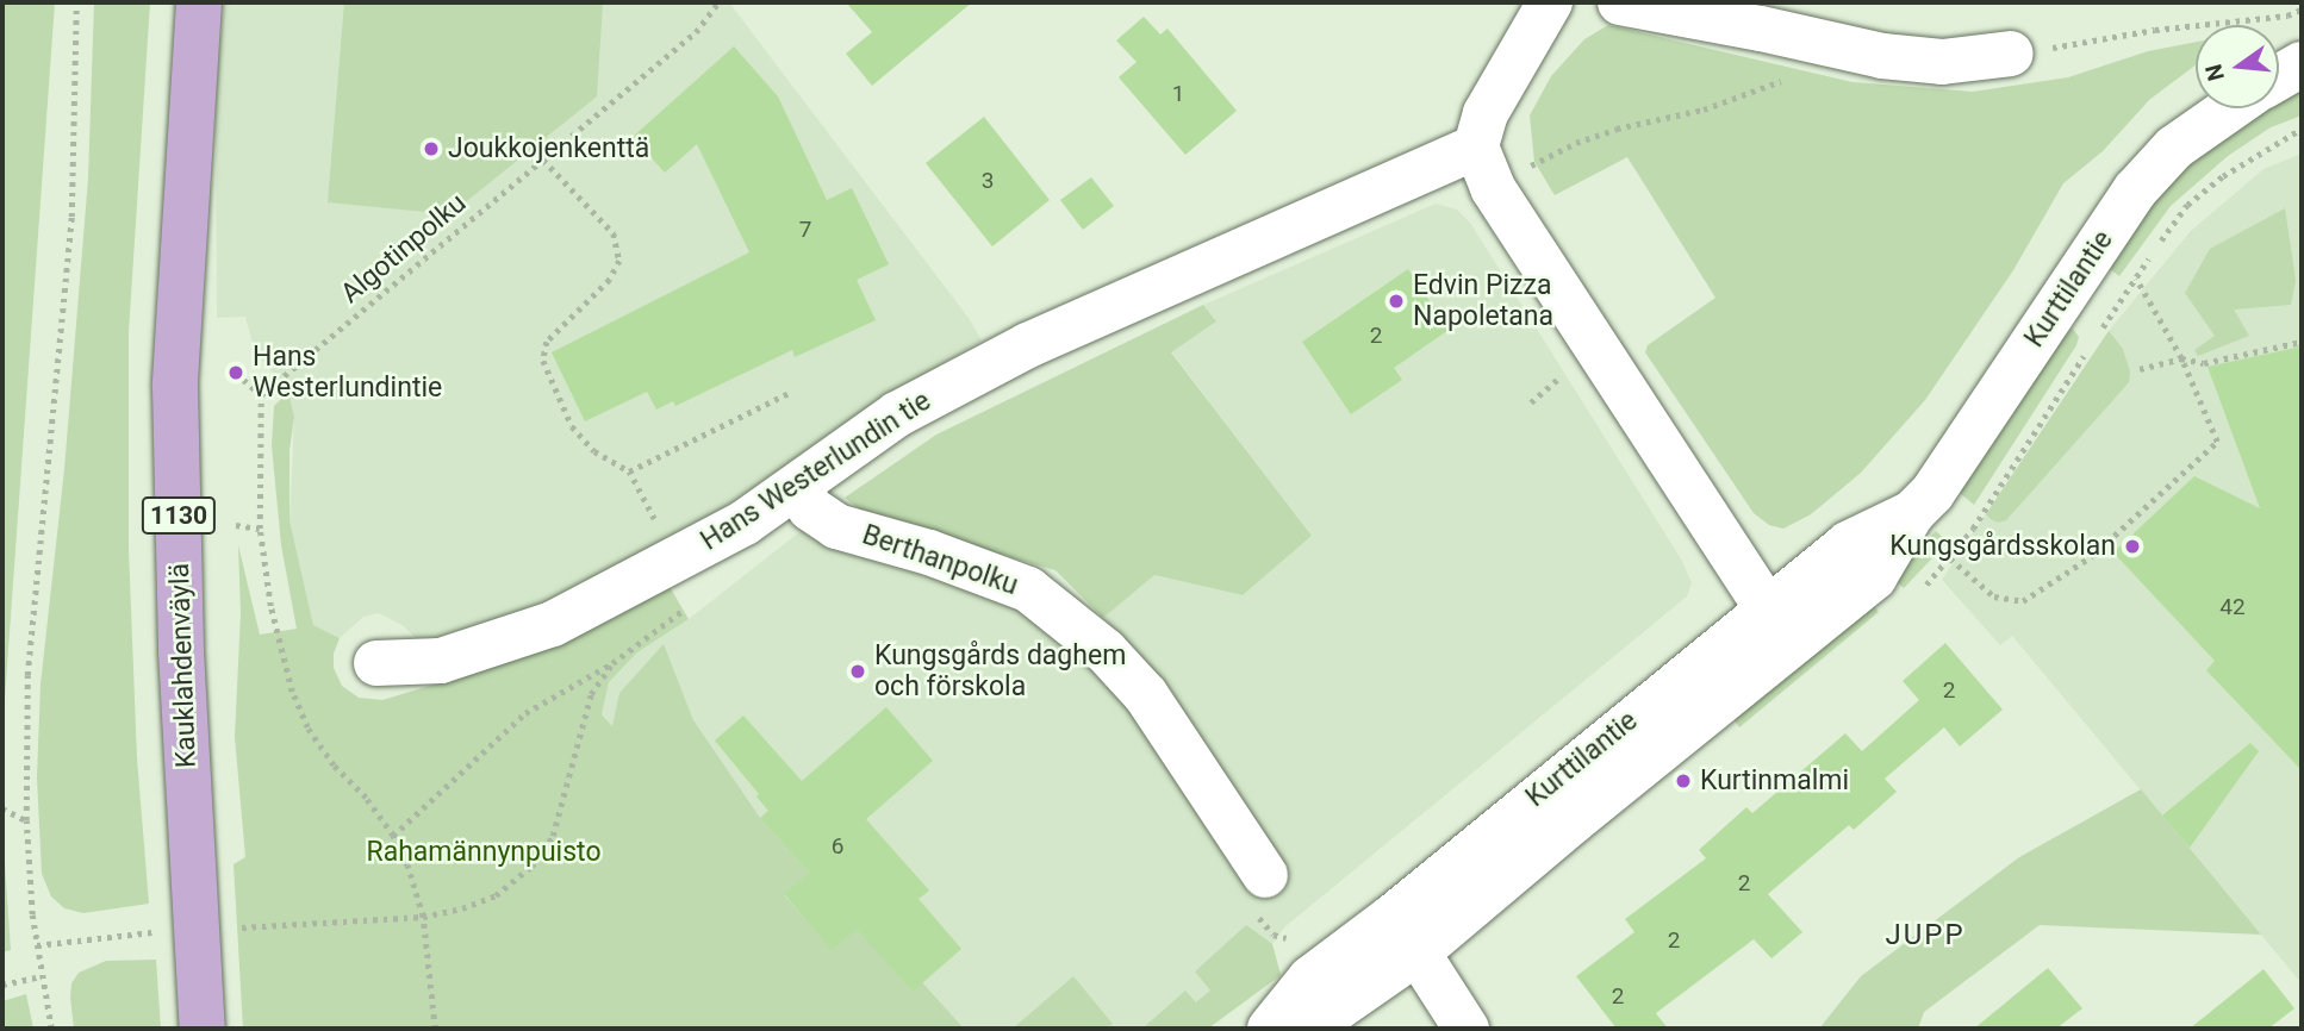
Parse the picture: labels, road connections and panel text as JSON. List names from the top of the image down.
{
  "streets": {
    "main road": ["1130", "Kauklahdenväylä"],
    "street": ["Kurttilantie", "Hans Westerlundin tie", "Berthanpolku"],
    "path": ["Algotinpolku"]
  },
  "crossings": [
    ["Hans Westerlundin tie", "Berthanpolku"]
  ],
  "districts": ["JUPP"],
  "parks": ["Rahamännynpuisto"],
  "places": [
    "Joukkojenkenttä",
    "Edvin Pizza Napoletana",
    "Hans Westerlundintie",
    "Kungsgårdsskolan",
    "Kungsgårds daghem och förskola",
    "Kurtinmalmi"
  ],
  "house_numbers": [
    "1",
    "3",
    "7",
    "2",
    "42",
    "2",
    "6",
    "2",
    "2",
    "2"
  ],
  "north": "left"
}
